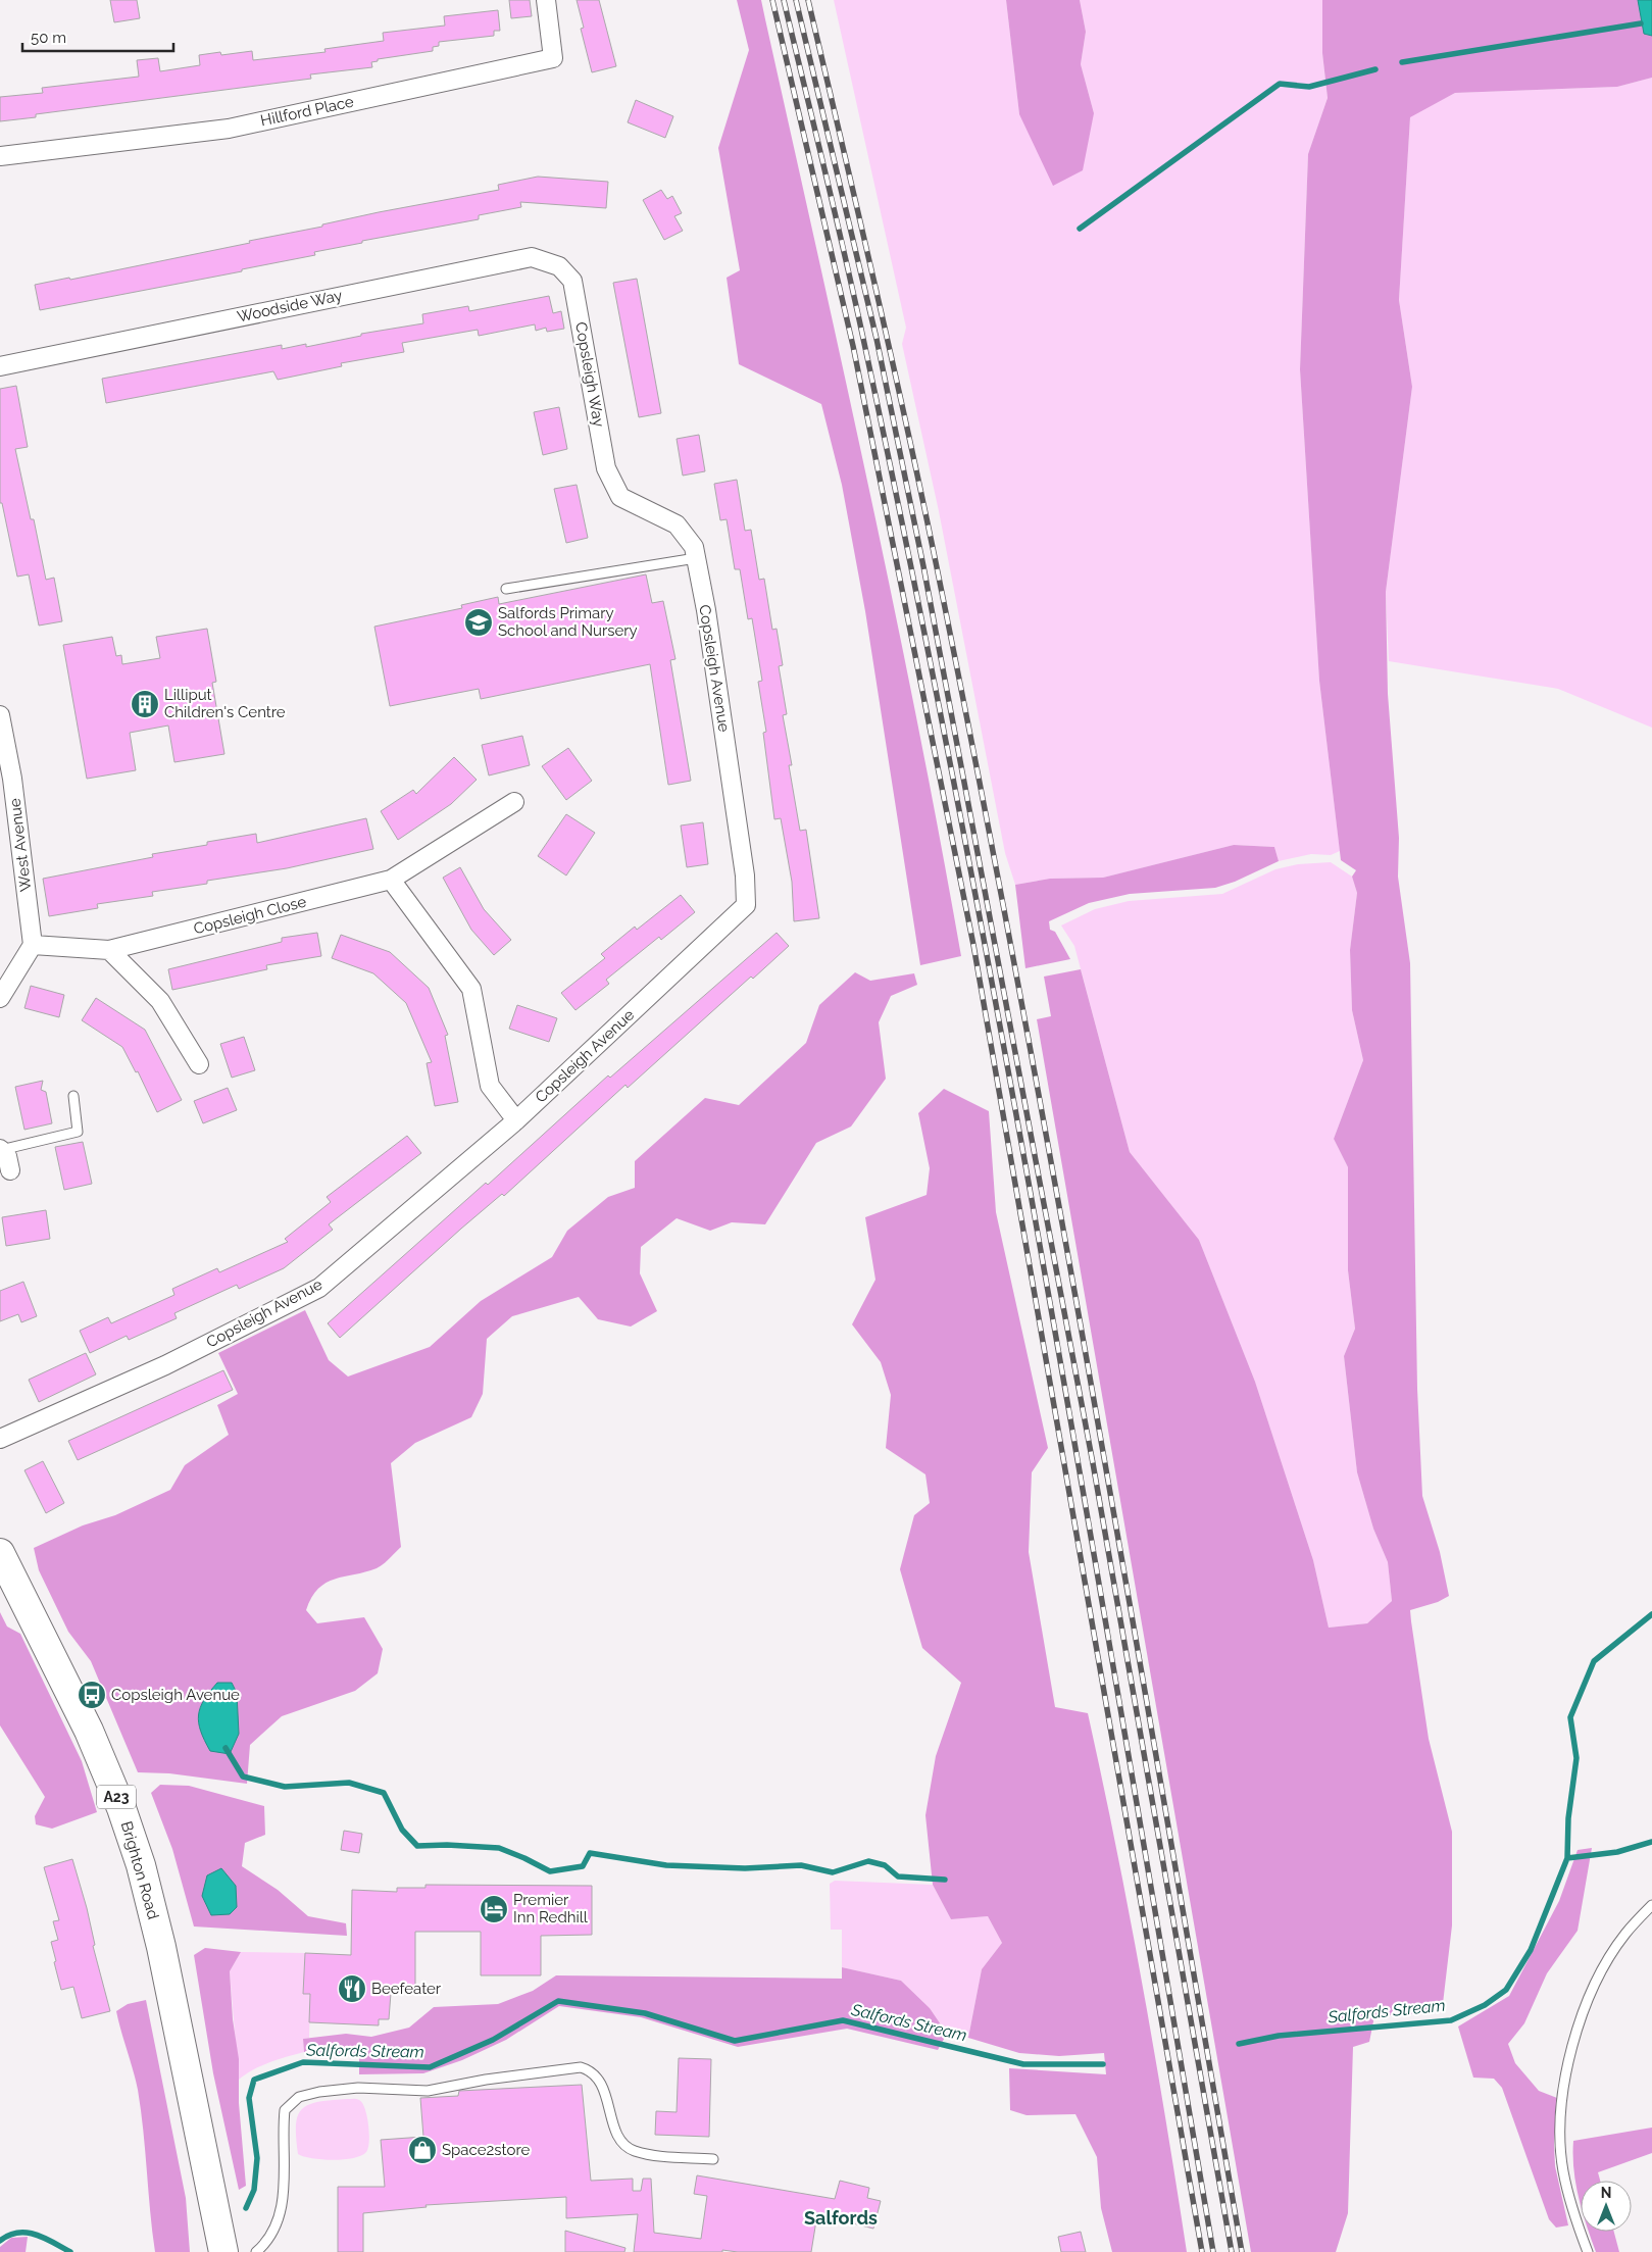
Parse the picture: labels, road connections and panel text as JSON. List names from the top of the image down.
{
  "streets": {
    "main road": ["A23", "Brighton Road"],
    "street": [
      "Hillford Place",
      "Woodside Way",
      "Copsleigh Way",
      "Copsleigh Avenue",
      "West Avenue",
      "Copsleigh Close"
    ]
  },
  "crossings": [
    ["Woodside Way", "Copsleigh Way"],
    ["Copsleigh Way", "Copsleigh Avenue"],
    ["West Avenue", "Copsleigh Close"]
  ],
  "districts": ["Salfords"],
  "water": ["Salfords Stream"],
  "places": {
    "school or university": ["Salfords Primary School and Nursery"],
    "building": ["Lilliput Children's Centre"],
    "bus stop": ["Copsleigh Avenue"],
    "hotel": ["Premier Inn Redhill"],
    "restaurant": ["Beefeater"],
    "shop": ["Space2store"]
  },
  "scale_bar": "50 m",
  "north": "top"
}
